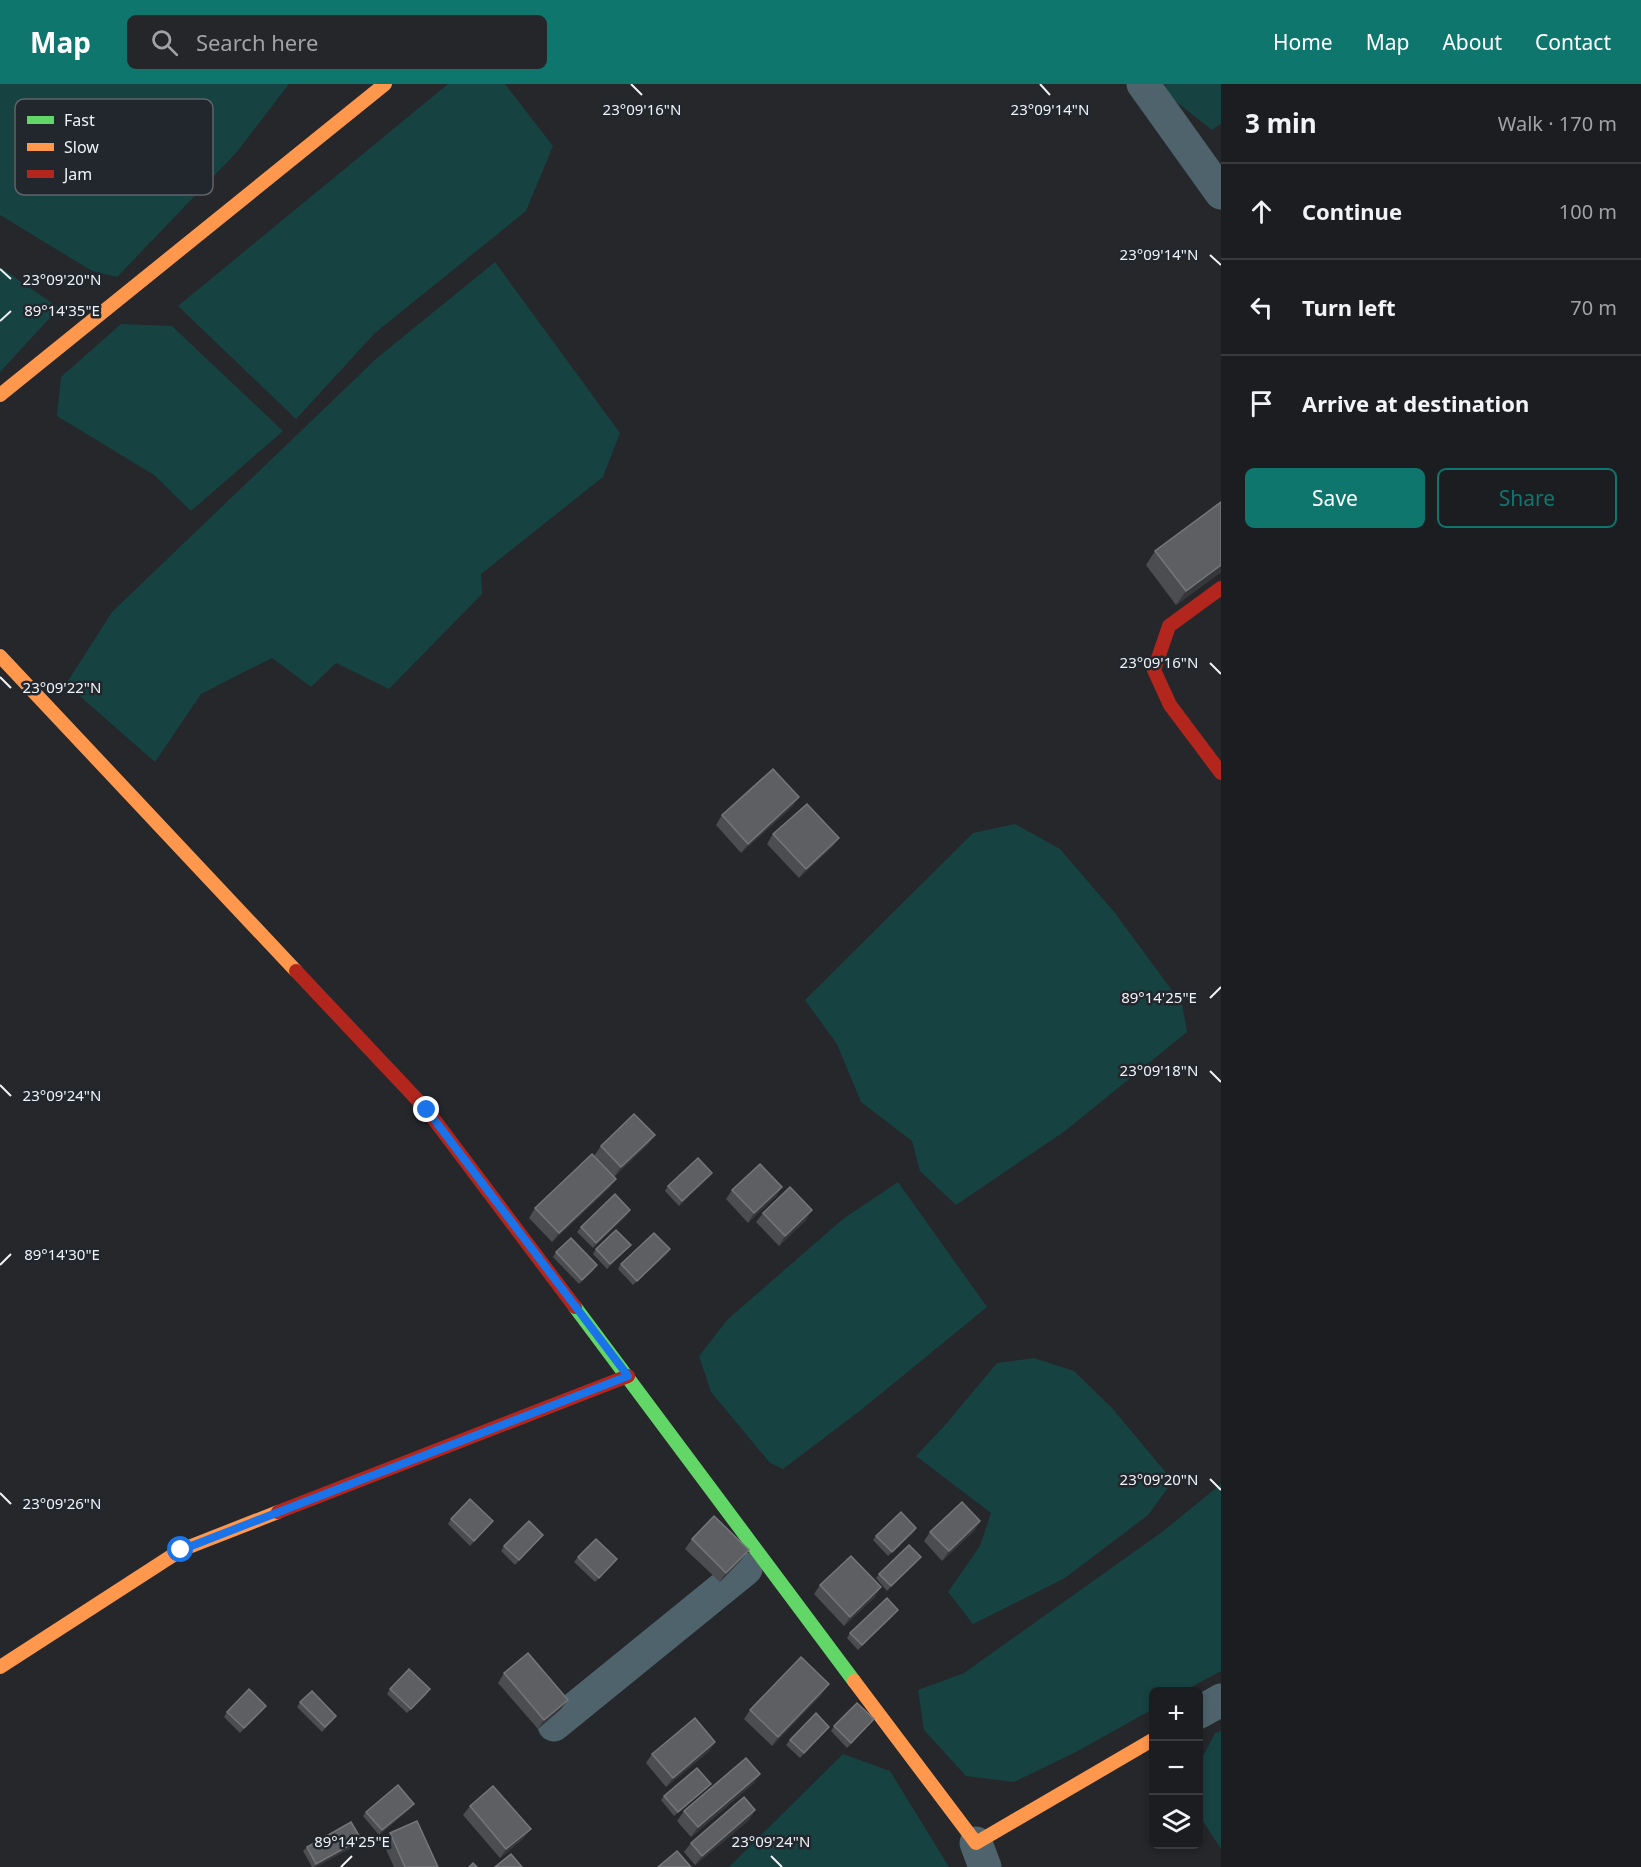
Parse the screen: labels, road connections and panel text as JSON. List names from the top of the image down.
{
  "legend": ["Fast", "Slow", "Jam"],
  "page": {
    "header": "Map",
    "search": "Search here",
    "nav": [
      "Home",
      "Map",
      "About",
      "Contact"
    ],
    "heading": ["3 min", "Walk · 170 m"],
    "list": [
      ["Continue", "100 m"],
      ["Turn left", "70 m"],
      "Arrive at destination"
    ],
    "buttons": ["Save", "Share"],
    "map_buttons": ["+", "−"]
  },
  "coordinates": [
    "23°09'14\"N",
    "23°09'16\"N",
    "23°09'20\"N",
    "89°14'35\"E",
    "23°09'22\"N",
    "89°14'25\"E",
    "23°09'18\"N",
    "23°09'24\"N",
    "89°14'30\"E",
    "23°09'26\"N"
  ]
}
